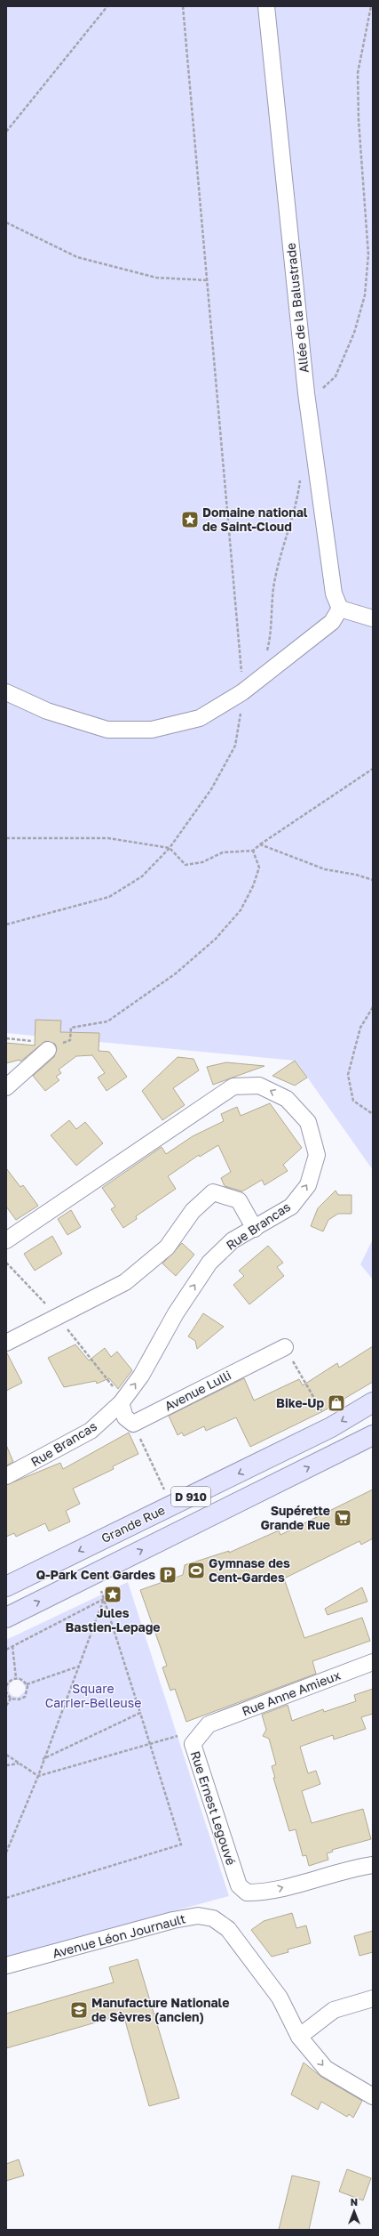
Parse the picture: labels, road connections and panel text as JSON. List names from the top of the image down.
{
  "streets": {
    "main road": ["D 910", "Grande Rue"],
    "street": [
      "Allée de la Balustrade",
      "Rue Brancas",
      "Avenue Lulli",
      "Rue Anne Amieux",
      "Rue Ernest Legouvé",
      "Avenue Léon Journault"
    ]
  },
  "crossings": [
    ["Rue Anne Amieux", "Rue Ernest Legouvé"]
  ],
  "parks": ["Square Carrier-Belleuse"],
  "places": {
    "place": ["Domaine national de Saint-Cloud", "Jules Bastien-Lepage"],
    "shop": ["Bike-Up"],
    "supermarket": ["Supérette Grande Rue"],
    "sports": ["Gymnase des Cent-Gardes"],
    "parking": ["Q-Park Cent Gardes"],
    "school or university": ["Manufacture Nationale de Sèvres (ancien)"]
  },
  "north": "top"
}
